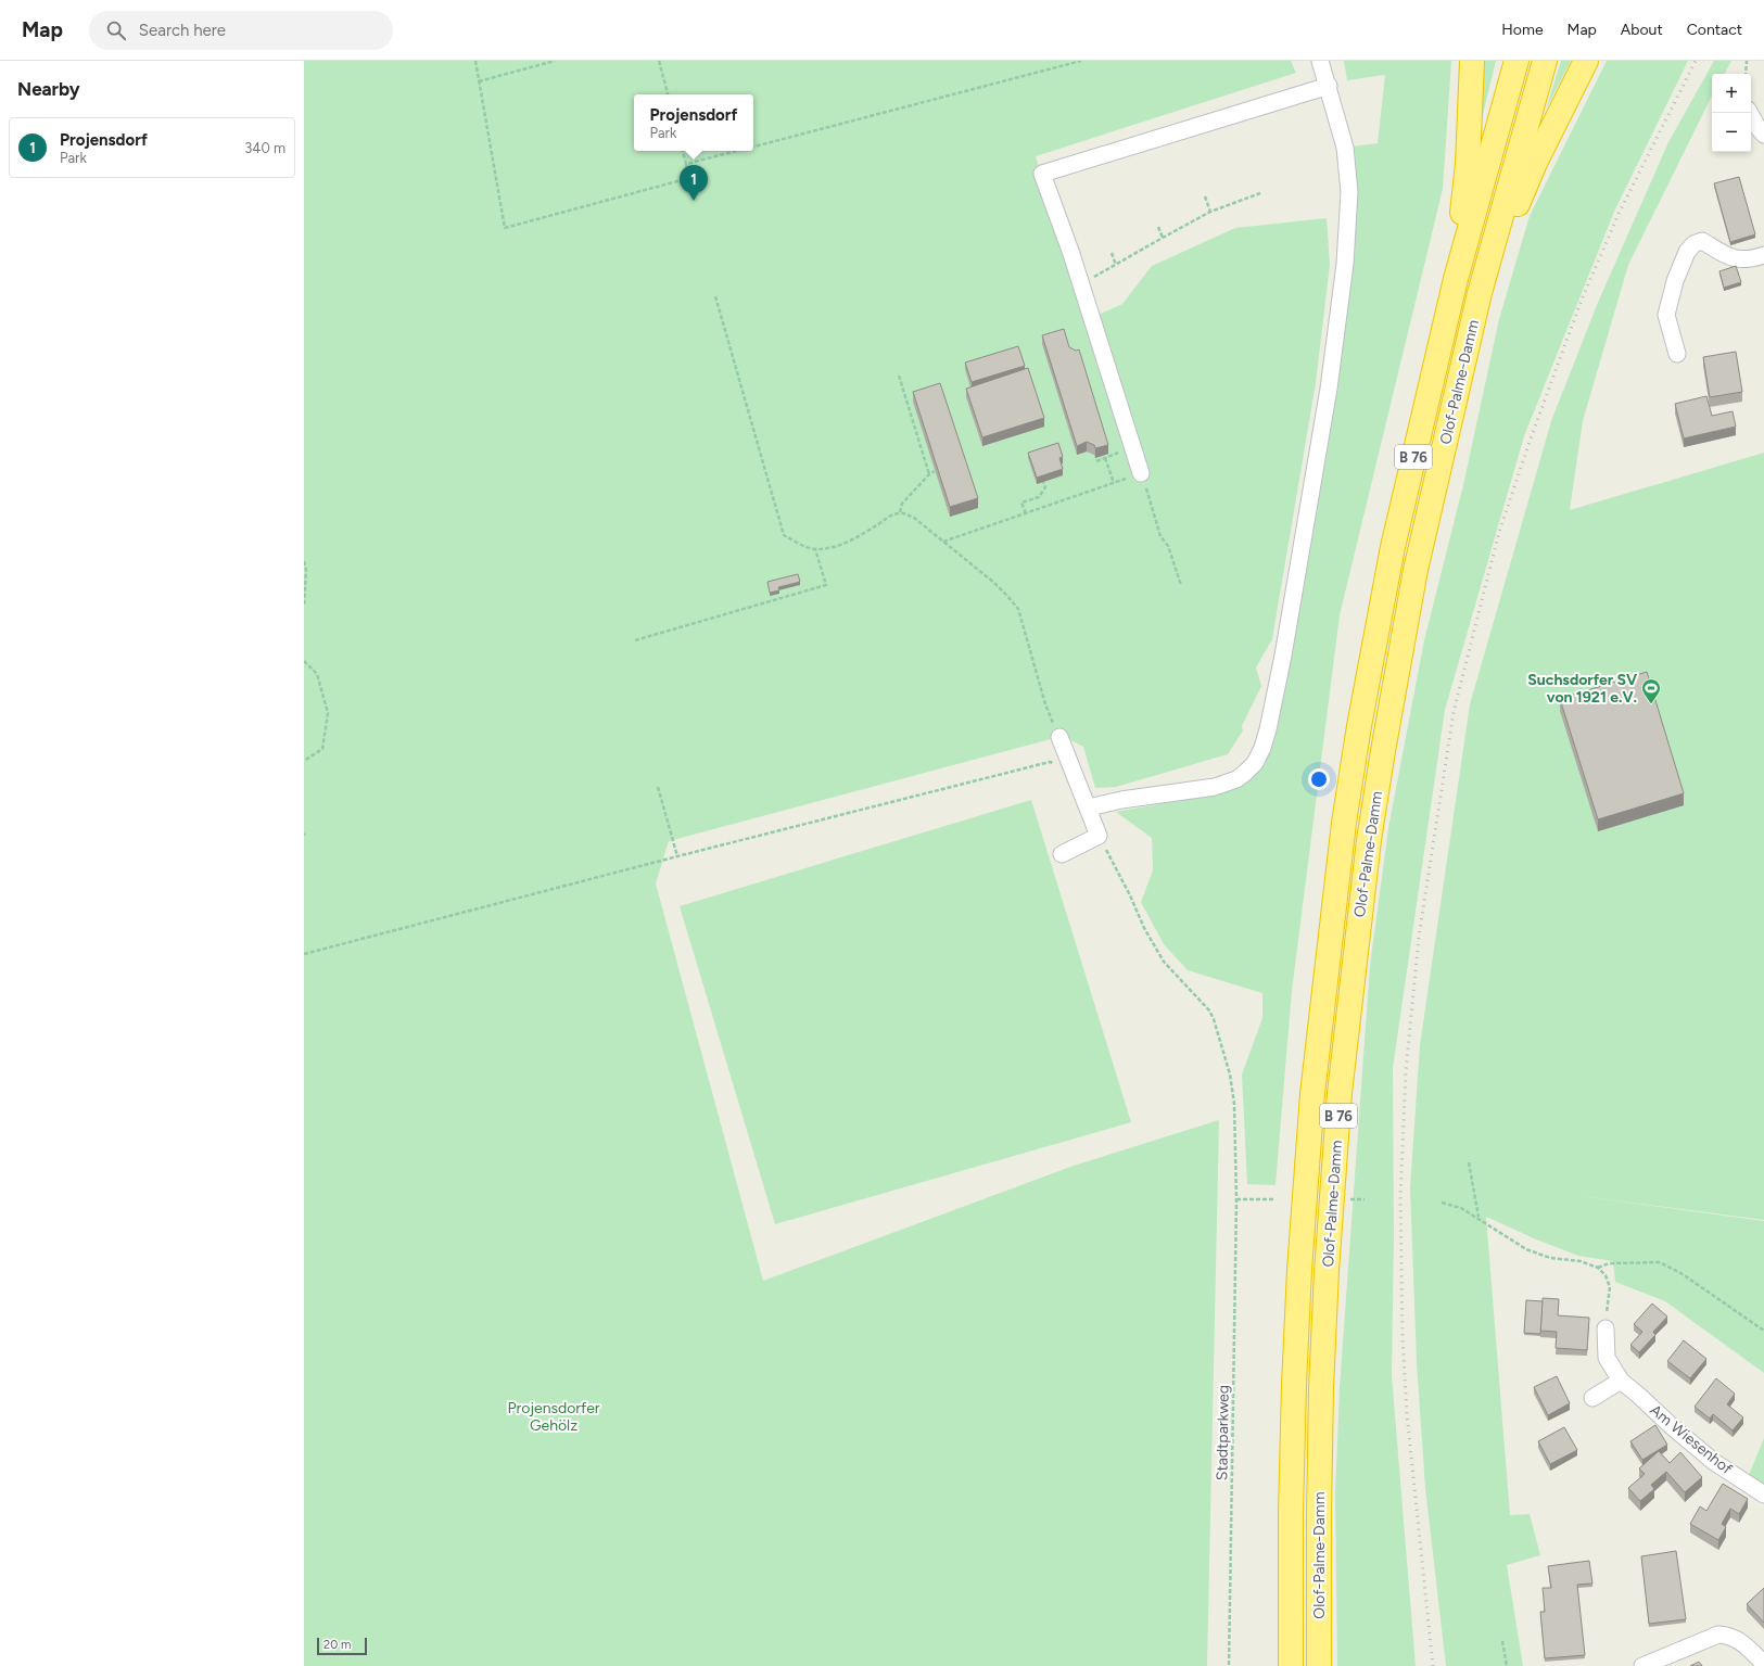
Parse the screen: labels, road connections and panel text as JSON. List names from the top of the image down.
{
  "streets": {
    "highway": ["Olof-Palme-Damm", "B 76"],
    "street": ["Am Wiesenhof"],
    "path": ["Stadtparkweg"]
  },
  "parks": ["Projensdorfer Gehölz"],
  "places": {
    "sports": ["Suchsdorfer SV von 1921 e.V."]
  },
  "scale_bar": "20 m",
  "page": {
    "header": "Map",
    "search": "Search here",
    "nav": [
      "Home",
      "Map",
      "About",
      "Contact"
    ],
    "heading": "Nearby",
    "map_buttons": ["+", "−"],
    "popup": ["Projensdorf", "Park"],
    "list": [
      {
        "mark": "1",
        "name": "Projensdorf",
        "note": "Park",
        "value": "340 m"
      }
    ],
    "pins": "1",
    "scale": "20 m"
  }
}
